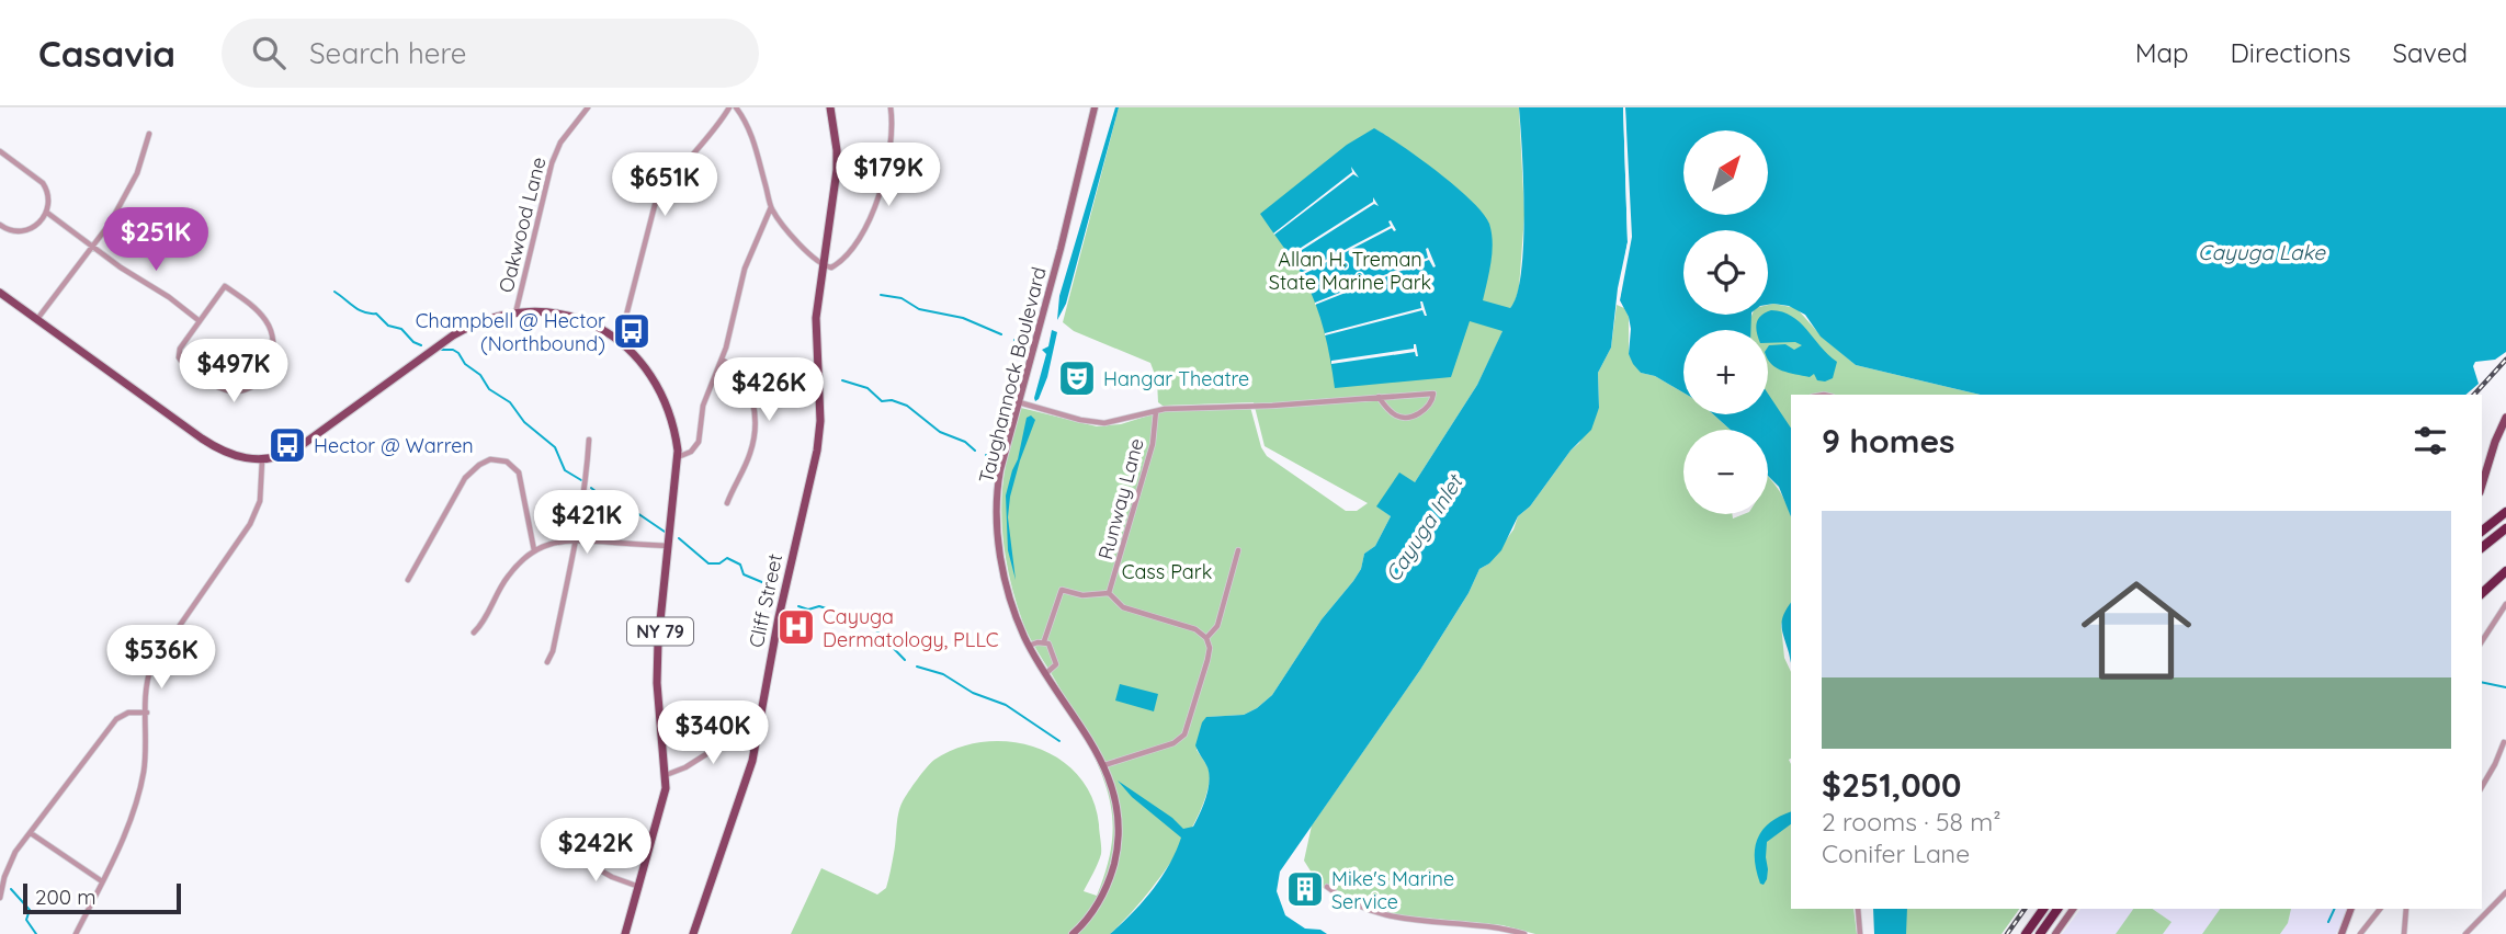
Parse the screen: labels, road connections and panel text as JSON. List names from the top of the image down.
{
  "streets": {
    "main road": ["Taughannock Boulevard", "Cliff Street", "NY 79"],
    "street": ["Oakwood Lane", "Runway Lane"]
  },
  "crossings": [
    ["Oakwood Lane", "NY 79"]
  ],
  "water": ["Cayuga Lake", "Cayuga Inlet"],
  "parks": ["Allan H. Treman State Marine Park", "Cass Park"],
  "places": {
    "bus stop": ["Champbell @ Hector (Northbound)", "Hector @ Warren"],
    "theatre": ["Hangar Theatre"],
    "hospital": ["Cayuga Dermatology, PLLC"],
    "building": ["Mike's Marine Service"]
  },
  "scale_bar": "200 m",
  "north": "top right",
  "page": {
    "header": "Casavia",
    "search": "Search here",
    "nav": ["Map", "Directions", "Saved"],
    "map_buttons": ["+", "−"],
    "price": [
      "$179K",
      "$651K",
      "$251K",
      "$497K",
      "$426K",
      "$421K",
      "$536K",
      "$340K",
      "$242K"
    ],
    "heading": "9 homes",
    "list": [
      {
        "name": "$251,000",
        "note": "2 rooms · 58 m² · Conifer Lane"
      }
    ],
    "scale": "200 m"
  }
}
